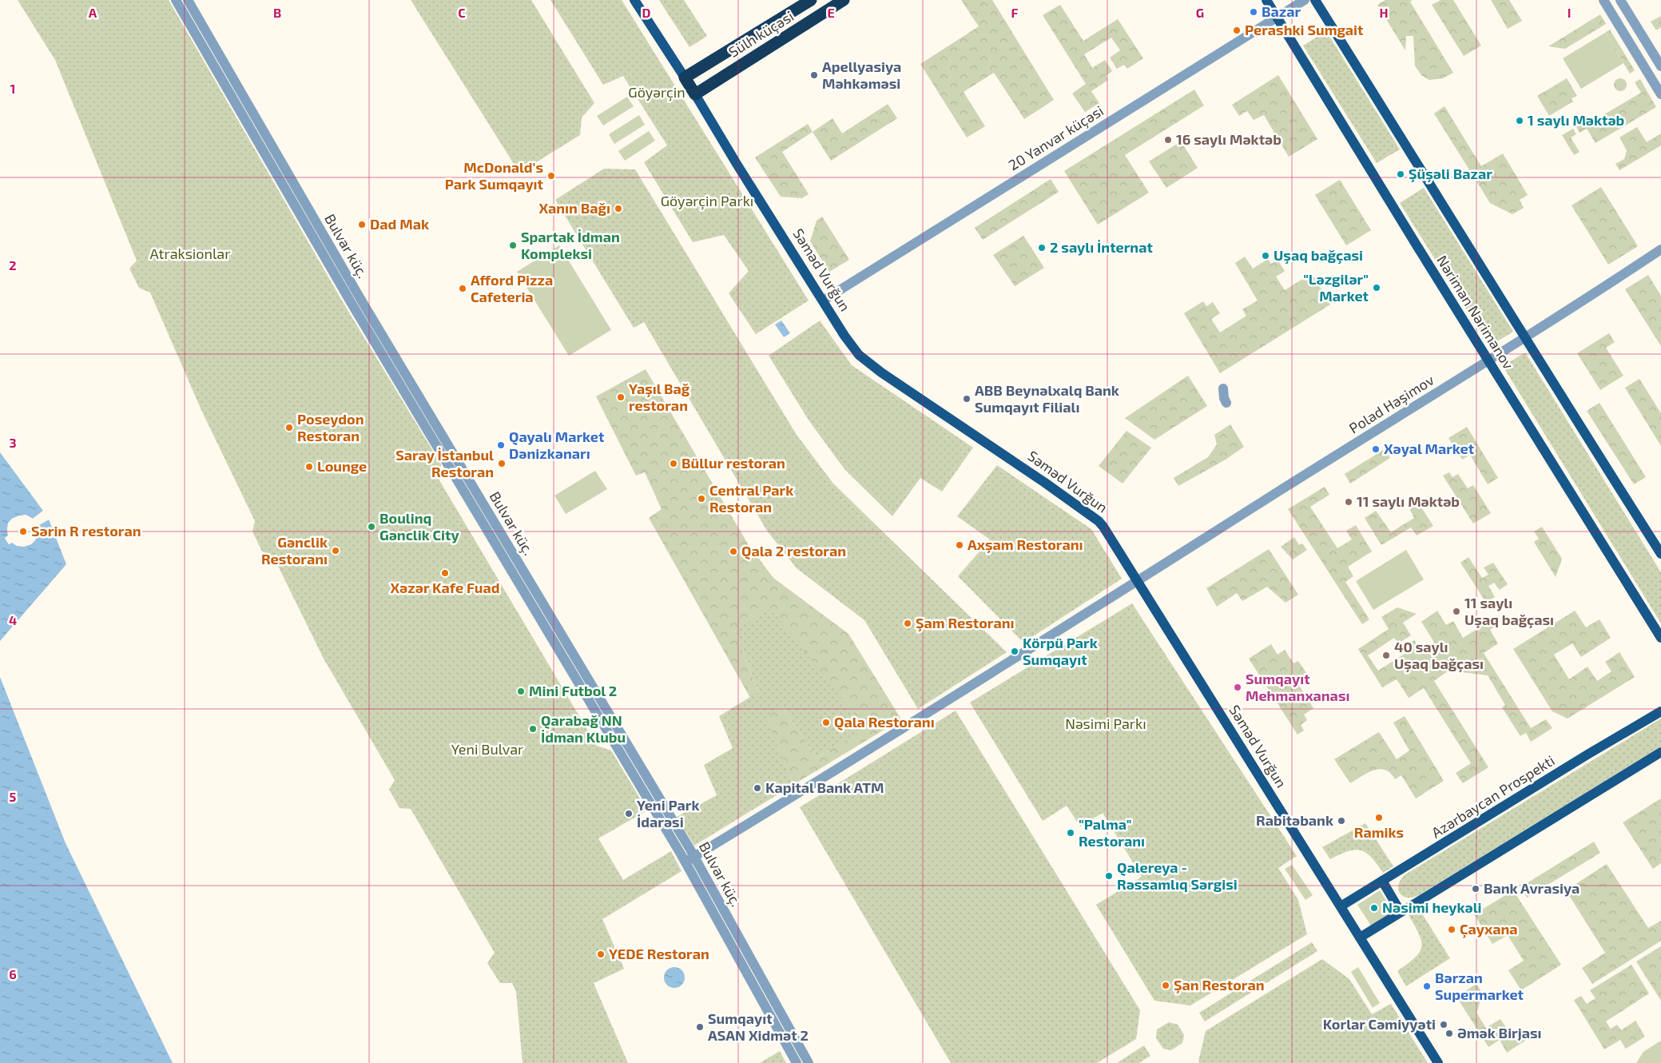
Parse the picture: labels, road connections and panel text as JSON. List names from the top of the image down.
{
  "streets": {
    "highway": ["Sülh küçəsi", "Səməd Vurğun"],
    "main road": ["Nəriman Nərimanov", "Azərbaycan Prospekti"],
    "street": ["20 Yanvar küçəsi", "Bulvar küç.", "Polad Həşimov"]
  },
  "crossings": [
    ["Sülh küçəsi", "Səməd Vurğun"],
    ["20 Yanvar küçəsi", "Səməd Vurğun"],
    ["20 Yanvar küçəsi", "Nəriman Nərimanov"],
    ["Bulvar küç.", "Polad Həşimov"],
    ["Səməd Vurğun", "Polad Həşimov"],
    ["Səməd Vurğun", "Azərbaycan Prospekti"],
    ["Nəriman Nərimanov", "Polad Həşimov"]
  ],
  "parks": [
    "Göyərçin",
    "Göyərçin Parkı",
    "Atraksionlar",
    "Nəsimi Parkı",
    "Yeni Bulvar"
  ],
  "places": [
    "Bazar",
    "Perashki Sumgait",
    "Apellyasiya Məhkəməsi",
    "1 saylı Məktəb",
    "16 saylı Məktəb",
    "Şüşəli Bazar",
    "McDonald's Park Sumqayıt",
    "Xanın Bağı",
    "Dad Mak",
    "Spartak İdman Kompleksi",
    "2 saylı İnternat",
    "Uşaq bağçasi",
    "\"Ləzgilər\" Market",
    "Afford Pizza Cafeteria",
    "Yaşıl Bağ restoran",
    "ABB Beynəlxalq Bank Sumqayıt Filialı",
    "Poseydon Restoran",
    "Qayalı Market Dənizkənarı",
    "Xəyal Market",
    "Saray İstanbul Restoran",
    "Büllur restoran",
    "Lounge",
    "Central Park Restoran",
    "11 saylı Məktəb",
    "Boulinq Gənclik City",
    "Sərin R restoran",
    "Axşam Restoranı",
    "Gənclik Restoranı",
    "Qala 2 restoran",
    "Xәzәr Kafe Fuad",
    "11 saylı Uşaq bağçası",
    "Şam Restoranı",
    "Körpü Park Sumqayıt",
    "40 saylı Uşaq bağçası",
    "Sumqayıt Mehmanxanası",
    "Mini Futbol 2",
    "Qala Restoranı",
    "Qarabağ NN İdman Klubu",
    "Kapital Bank ATM",
    "Yeni Park İdarəsi",
    "Ramiks",
    "Rabitəbank",
    "\"Palma\" Restoranı",
    "Qalereya - Rəssamlıq Sərgisi",
    "Bank Avrasiya",
    "Nəsimi heykəli",
    "Çayxana",
    "YEDE Restoran",
    "Şan Restoran",
    "Bərzan Supermarket",
    "Korlar Cəmiyyəti",
    "Sumqayıt ASAN Xidmət 2",
    "Əmək Birjası"
  ],
  "grid": {
    "columns": [
      "A",
      "B",
      "C",
      "D",
      "E",
      "F",
      "G",
      "H",
      "I"
    ],
    "rows": [
      "1",
      "2",
      "3",
      "4",
      "5",
      "6"
    ]
  }
}
